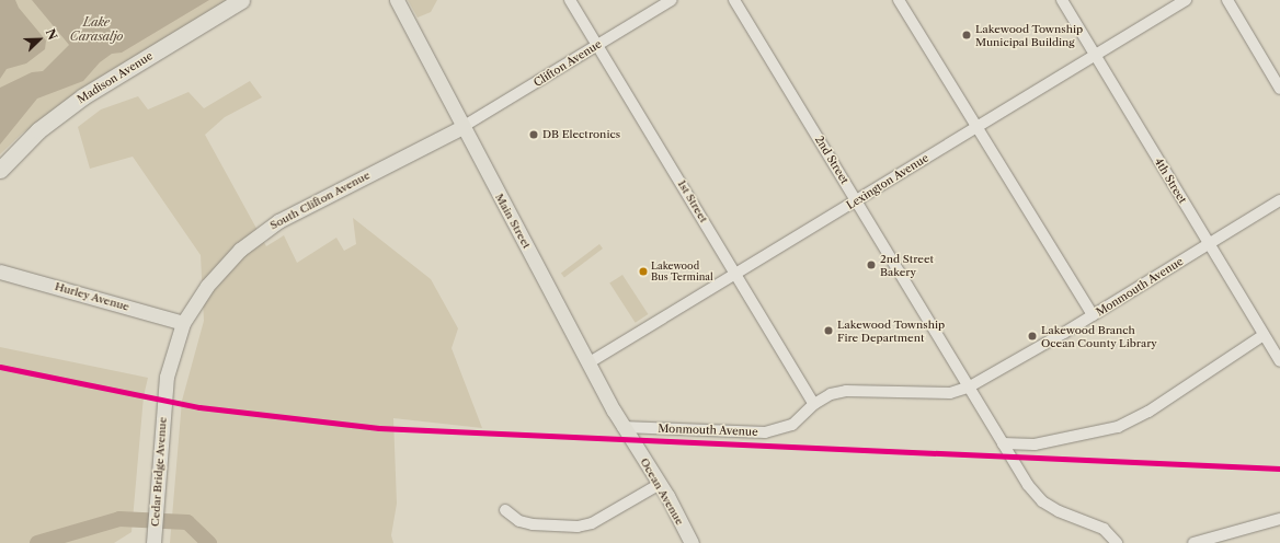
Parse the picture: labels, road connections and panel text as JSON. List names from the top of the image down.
{
  "streets": {
    "highway": ["Madison Avenue"],
    "main road": [
      "South Clifton Avenue",
      "Main Street",
      "Hurley Avenue",
      "Cedar Bridge Avenue",
      "Ocean Avenue"
    ],
    "street": [
      "Clifton Avenue",
      "2nd Street",
      "4th Street",
      "Lexington Avenue",
      "1st Street",
      "Monmouth Avenue"
    ]
  },
  "crossings": [
    ["Clifton Avenue", "South Clifton Avenue"],
    ["Clifton Avenue", "1st Street"],
    ["Clifton Avenue", "Main Street"],
    ["2nd Street", "Lexington Avenue"],
    ["2nd Street", "Monmouth Avenue"],
    ["4th Street", "Lexington Avenue"],
    ["4th Street", "Monmouth Avenue"],
    ["Lexington Avenue", "1st Street"],
    ["Lexington Avenue", "Main Street"],
    ["South Clifton Avenue", "Main Street"],
    ["South Clifton Avenue", "Hurley Avenue"],
    ["South Clifton Avenue", "Cedar Bridge Avenue"],
    ["1st Street", "Monmouth Avenue"],
    ["Main Street", "Monmouth Avenue"],
    ["Main Street", "Ocean Avenue"]
  ],
  "water": ["Lake Carasaljo"],
  "places": [
    "Lakewood Township Municipal Building",
    "DB Electronics",
    "2nd Street Bakery",
    "Lakewood Bus Terminal",
    "Lakewood Township Fire Department",
    "Lakewood Branch Ocean County Library"
  ],
  "north": "top right"
}
